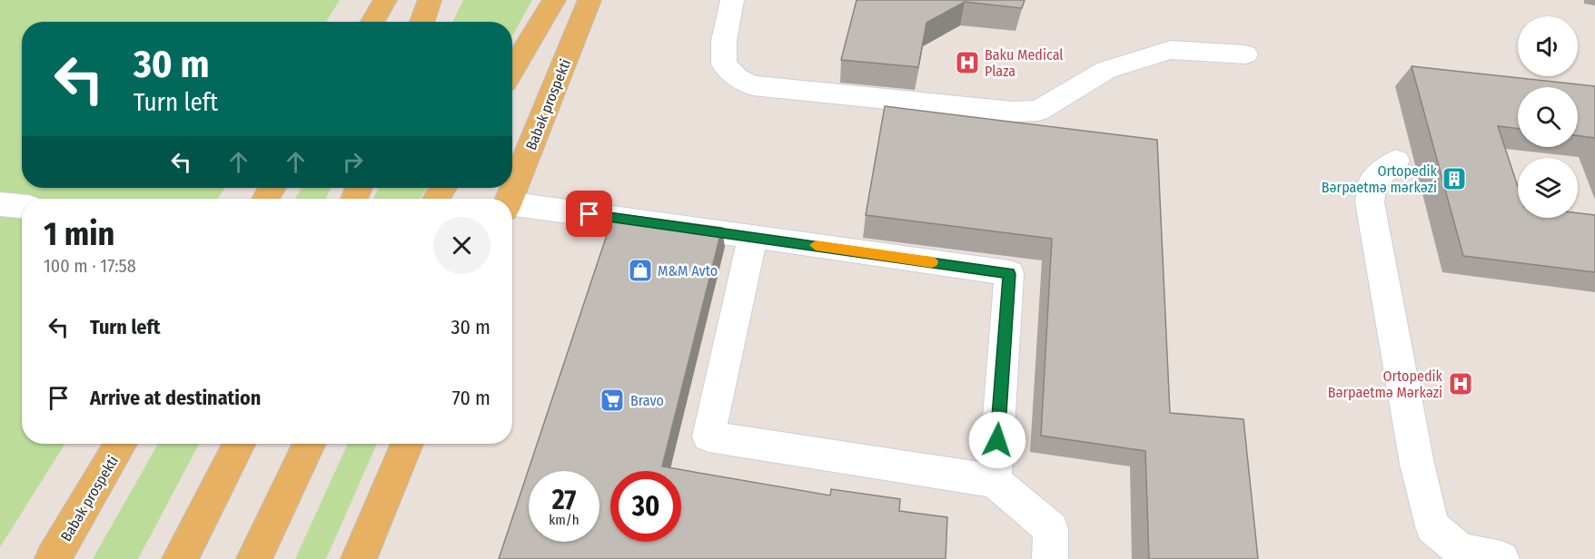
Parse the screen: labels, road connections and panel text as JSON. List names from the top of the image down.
{
  "streets": {
    "main road": ["Babək prospekti"]
  },
  "places": {
    "hospital": ["Baku Medical Plaza", "Ortopedik Bərpaetmə Mərkəzi"],
    "building": ["Ortopedik Bərpaetmə mərkəzi"],
    "shop": ["M&M Avto"],
    "supermarket": ["Bravo"]
  },
  "page": {
    "turn": ["30 m", "Turn left"],
    "heading": ["1 min", "100 m · 17:58"],
    "list": [
      {
        "name": "Turn left",
        "value": "30 m"
      },
      {
        "name": "Arrive at destination",
        "value": "70 m"
      }
    ],
    "speed": "27 km/h",
    "limit": "30"
  }
}
